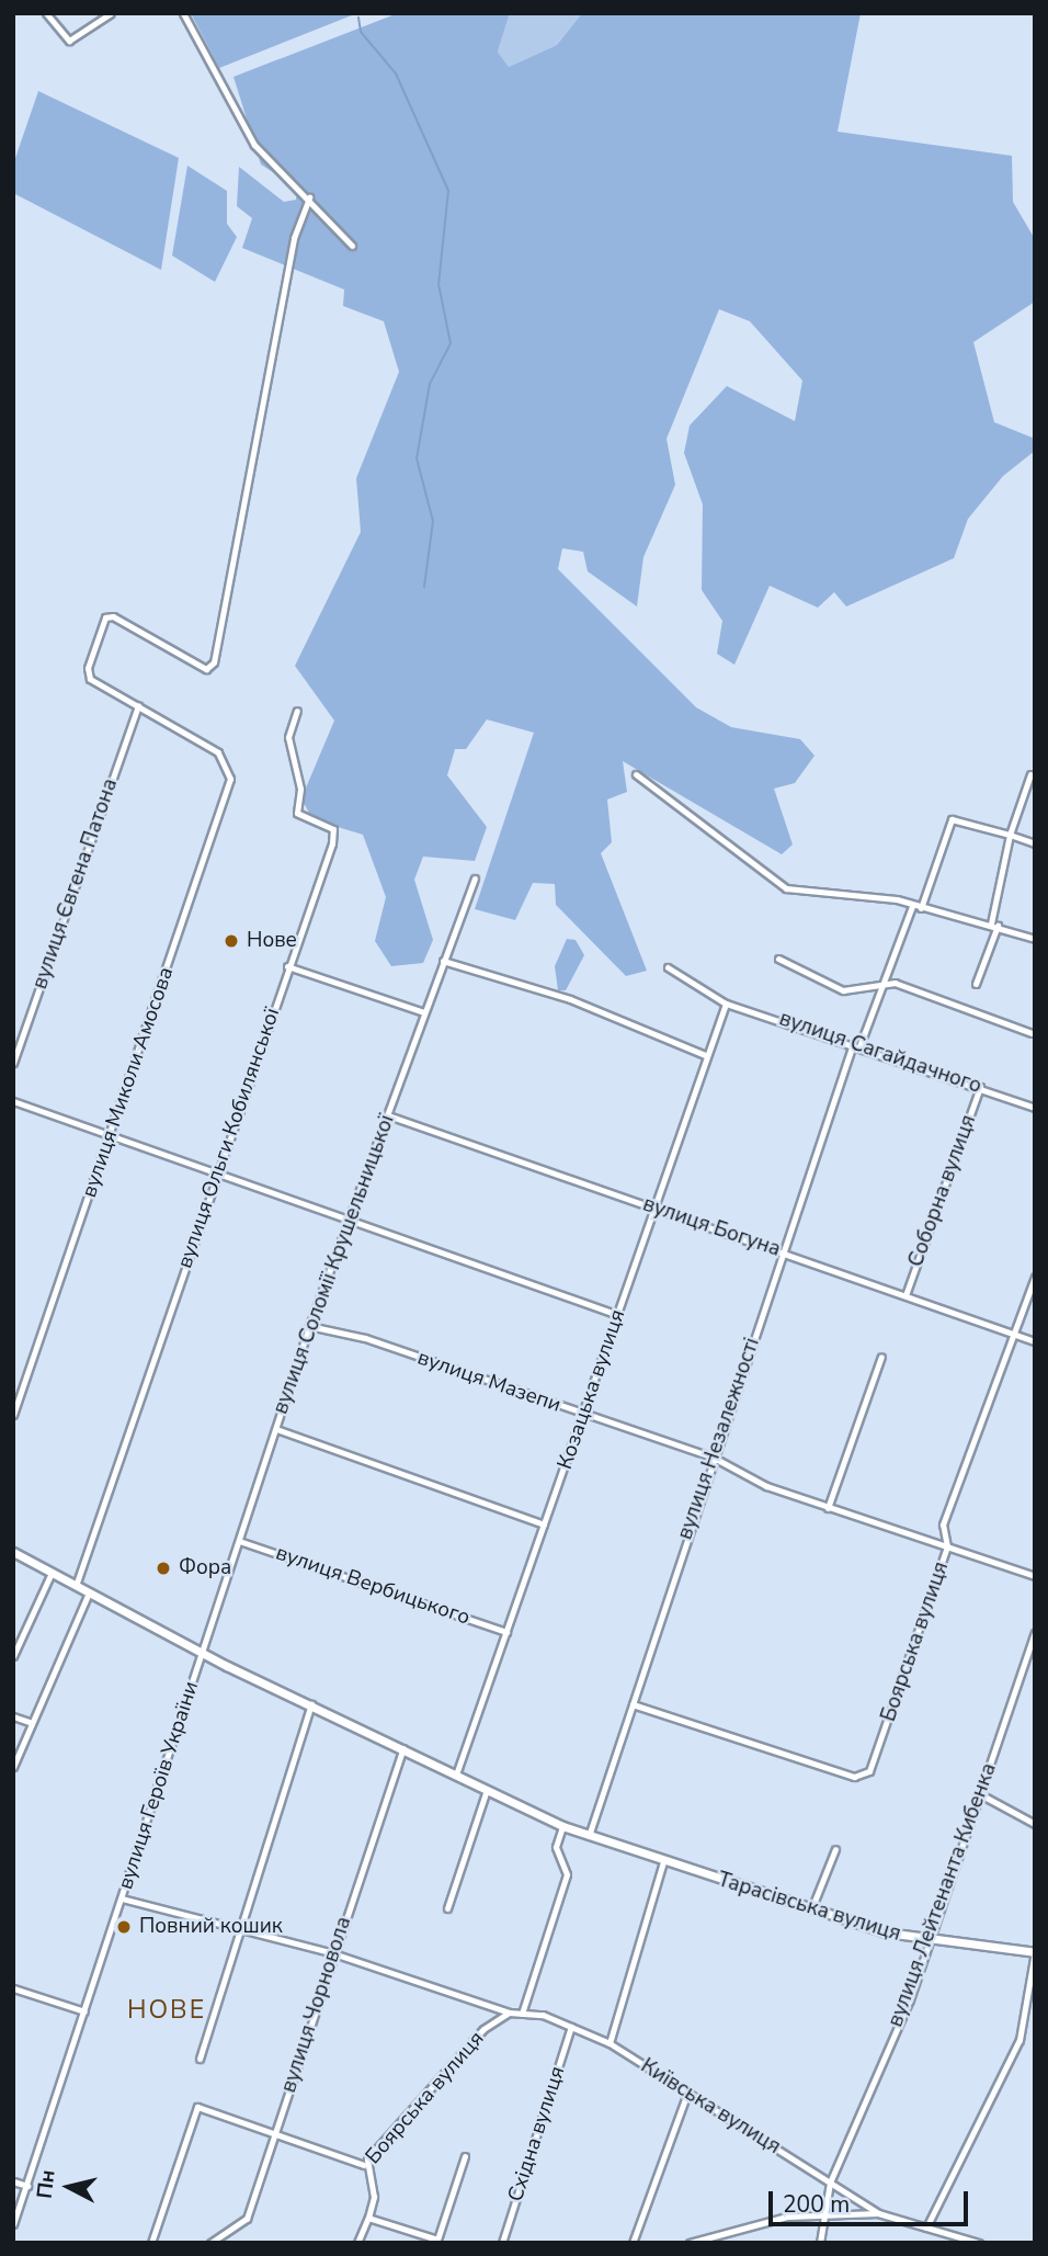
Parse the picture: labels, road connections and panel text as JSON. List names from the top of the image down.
{
  "streets": {
    "street": [
      "вулиця Євгена Патона",
      "вулиця Сагайдачного",
      "вулиця Миколи Амосова",
      "вулиця Ольги Кобилянської",
      "Соборна вулиця",
      "вулиця Богуна",
      "вулиця Соломії Крушельницької",
      "вулиця Мазепи",
      "Козацька вулиця",
      "вулиця Незалежності",
      "вулиця Вербицького",
      "Боярська вулиця",
      "вулиця Героїв України",
      "вулиця Лейтенанта Кибенка",
      "Тарасівська вулиця",
      "вулиця Чорновола",
      "Київська вулиця",
      "Східна вулиця"
    ]
  },
  "crossings": [
    ["вулиця Євгена Патона", "вулиця Миколи Амосова"],
    ["вулиця Сагайдачного", "Соборна вулиця"],
    ["вулиця Сагайдачного", "Козацька вулиця"],
    ["вулиця Сагайдачного", "вулиця Незалежності"],
    ["вулиця Ольги Кобилянської", "Тарасівська вулиця"],
    ["Соборна вулиця", "вулиця Богуна"],
    ["вулиця Богуна", "вулиця Соломії Крушельницької"],
    ["вулиця Богуна", "Козацька вулиця"],
    ["вулиця Богуна", "вулиця Незалежності"],
    ["вулиця Богуна", "Боярська вулиця"],
    ["вулиця Соломії Крушельницької", "вулиця Мазепи"],
    ["вулиця Соломії Крушельницької", "вулиця Вербицького"],
    ["вулиця Соломії Крушельницької", "вулиця Героїв України"],
    ["вулиця Соломії Крушельницької", "Тарасівська вулиця"],
    ["вулиця Мазепи", "Козацька вулиця"],
    ["вулиця Мазепи", "вулиця Незалежності"],
    ["вулиця Мазепи", "Боярська вулиця"],
    ["Козацька вулиця", "вулиця Вербицького"],
    ["Козацька вулиця", "Тарасівська вулиця"],
    ["вулиця Незалежності", "Боярська вулиця"],
    ["вулиця Незалежності", "Тарасівська вулиця"],
    ["Боярська вулиця", "Київська вулиця"],
    ["вулиця Героїв України", "Тарасівська вулиця"],
    ["вулиця Героїв України", "Київська вулиця"],
    ["вулиця Лейтенанта Кибенка", "Тарасівська вулиця"],
    ["вулиця Лейтенанта Кибенка", "Київська вулиця"],
    ["Тарасівська вулиця", "вулиця Чорновола"],
    ["вулиця Чорновола", "Київська вулиця"],
    ["Київська вулиця", "Східна вулиця"]
  ],
  "districts": ["НОВЕ"],
  "places": ["Нове", "Фора", "Повний кошик"],
  "scale_bar": "200 m",
  "north": "left"
}
